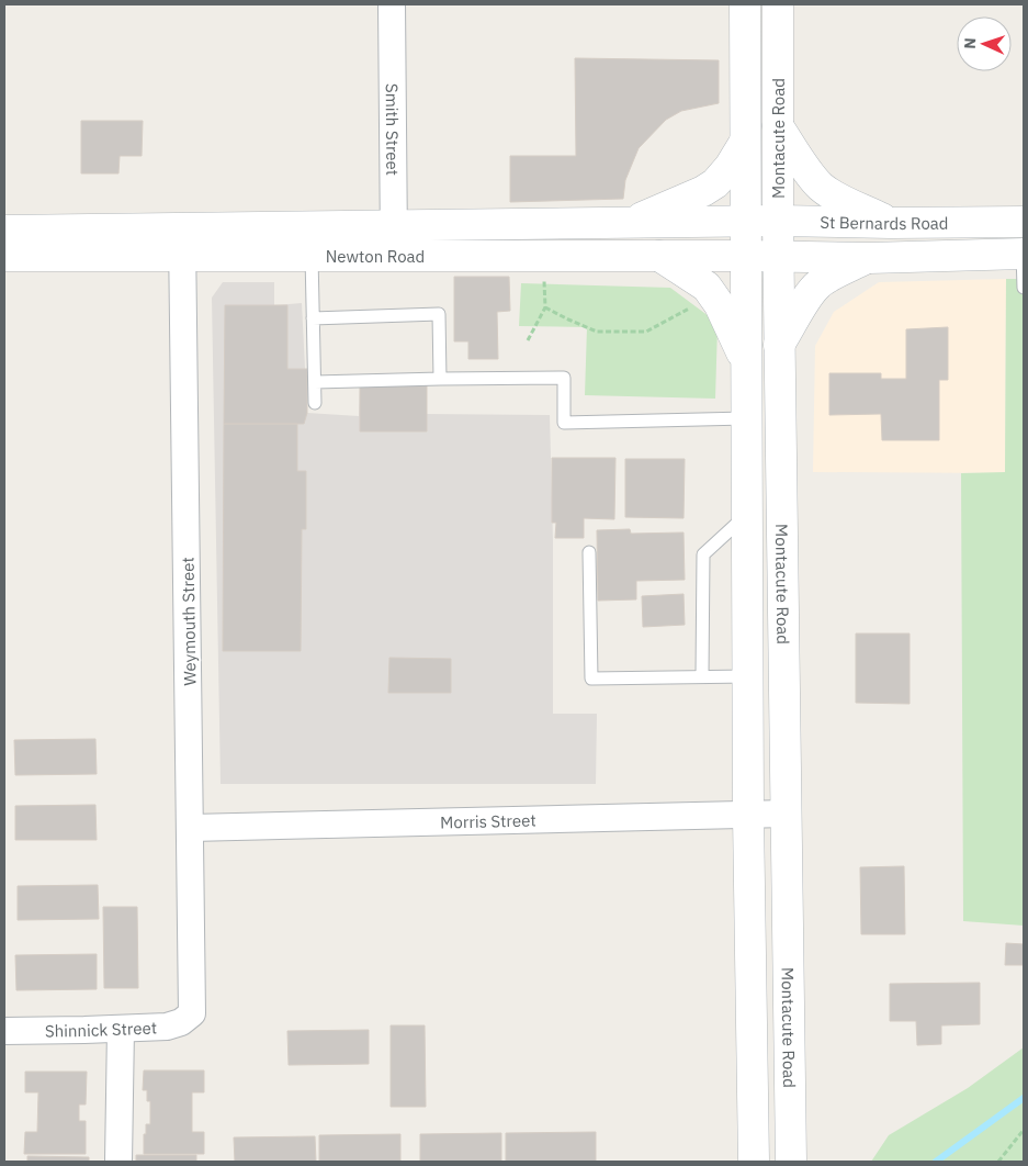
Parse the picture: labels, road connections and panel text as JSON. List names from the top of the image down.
{
  "streets": {
    "main road": ["Montacute Road", "St Bernards Road", "Newton Road"],
    "street": [
      "Smith Street",
      "Weymouth Street",
      "Morris Street",
      "Shinnick Street"
    ]
  },
  "crossings": [
    ["Smith Street", "Newton Road"],
    ["Montacute Road", "St Bernards Road"],
    ["Montacute Road", "Newton Road"],
    ["Montacute Road", "Morris Street"],
    ["St Bernards Road", "Newton Road"],
    ["Newton Road", "Weymouth Street"],
    ["Weymouth Street", "Morris Street"],
    ["Weymouth Street", "Shinnick Street"]
  ],
  "north": "left"
}
